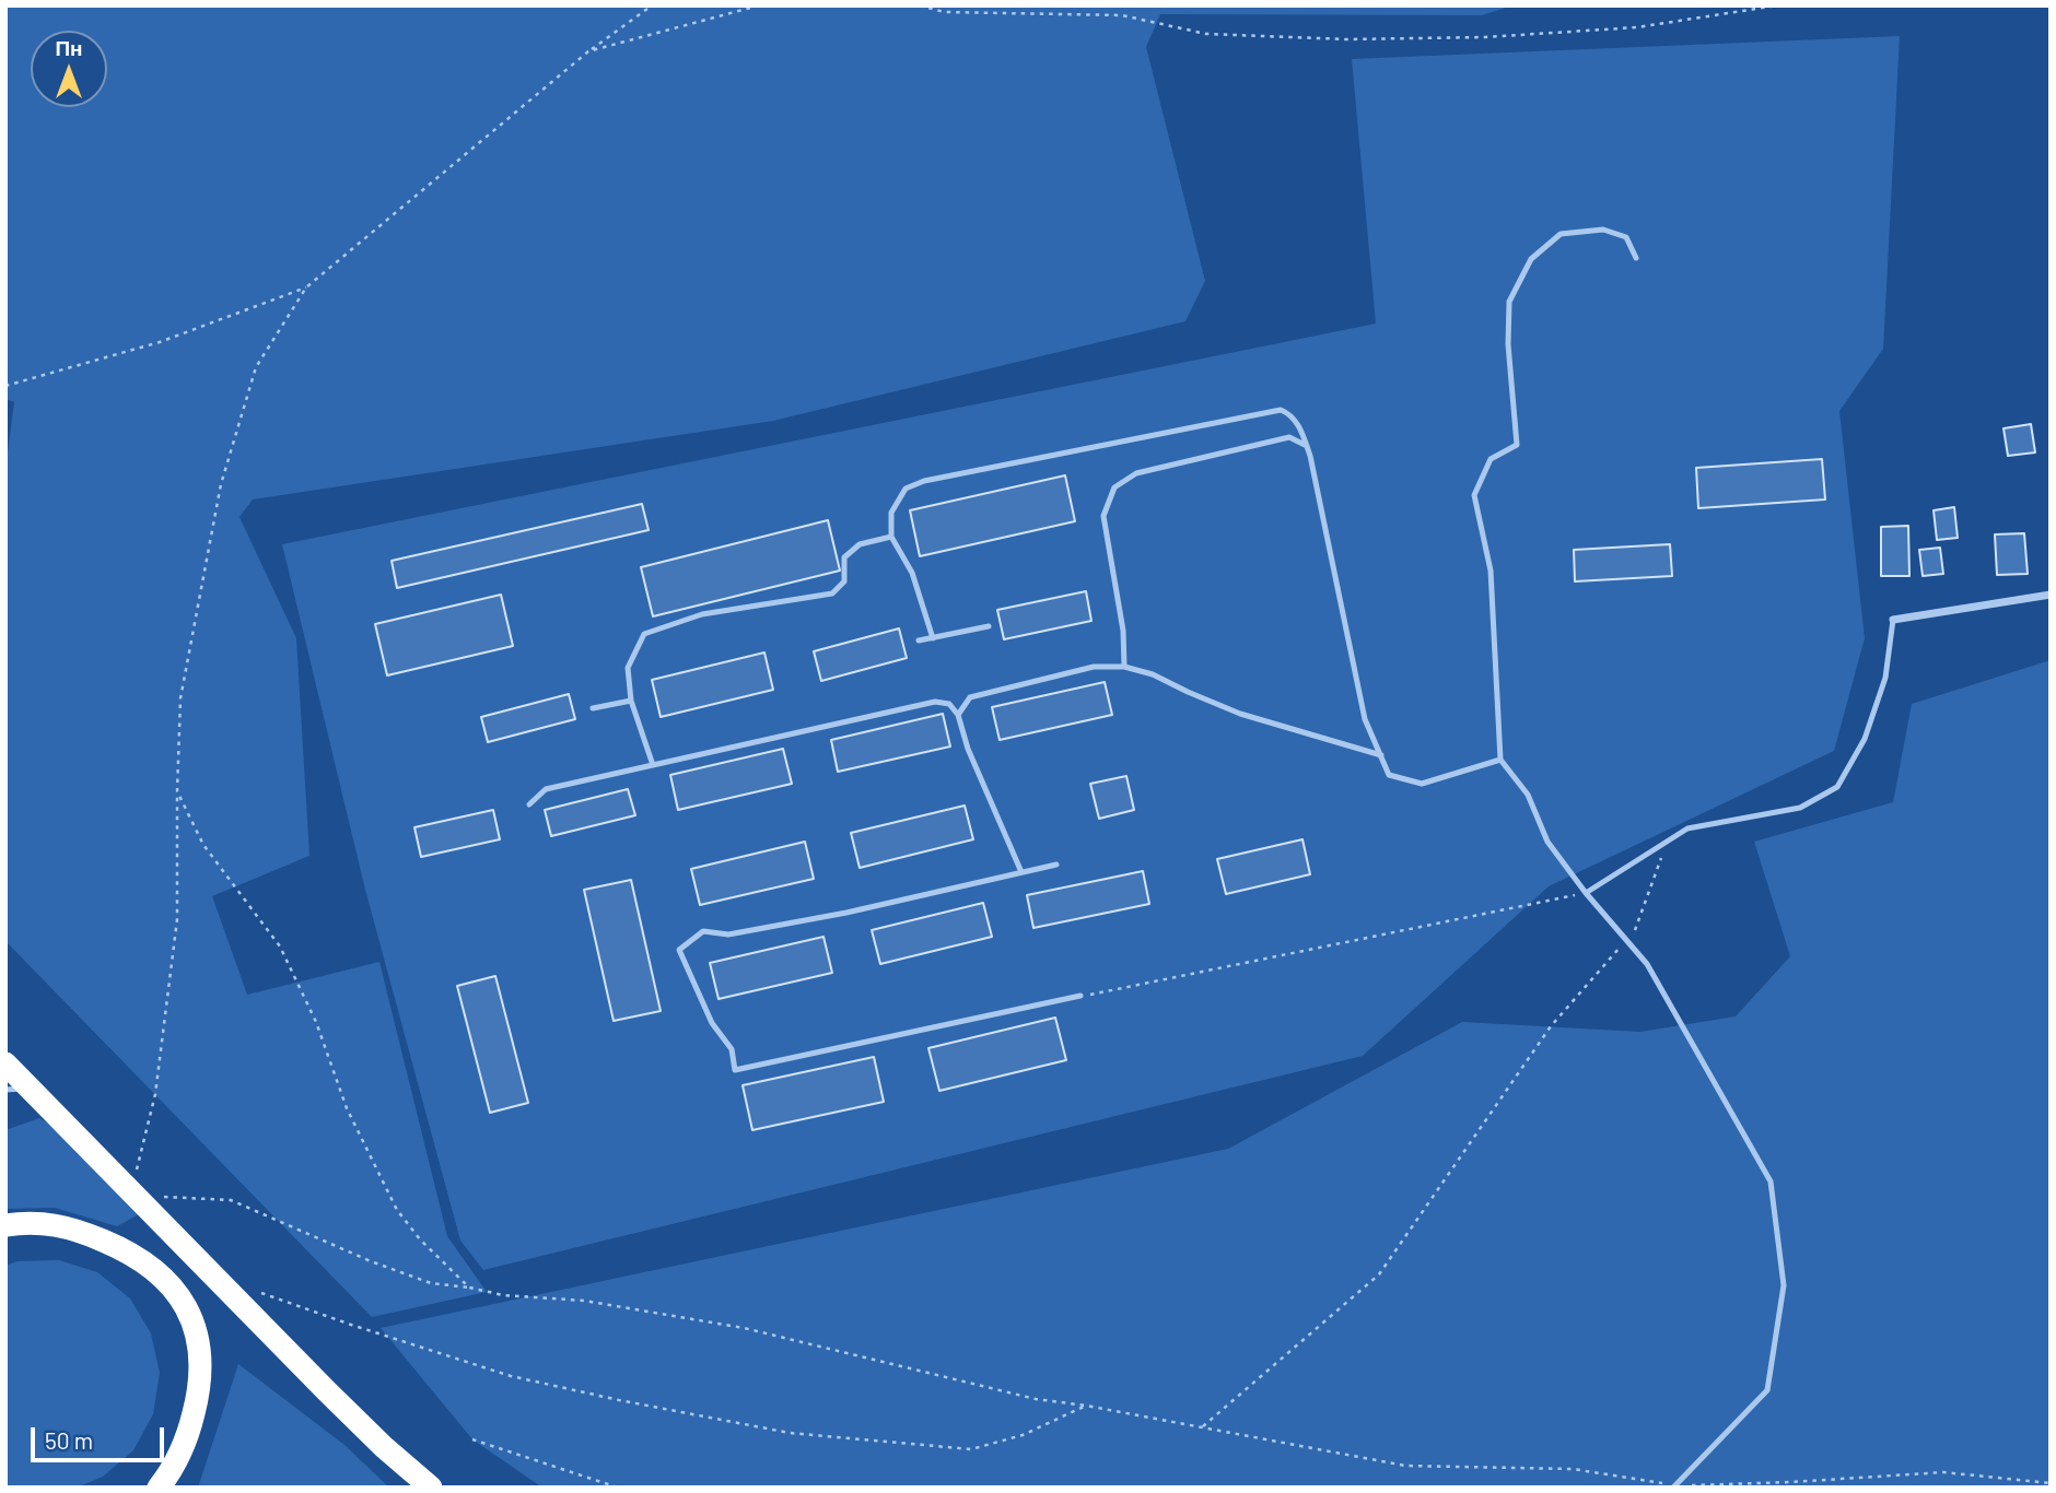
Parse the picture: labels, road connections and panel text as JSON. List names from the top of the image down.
{
  "scale_bar": "50 m",
  "north": "top"
}
